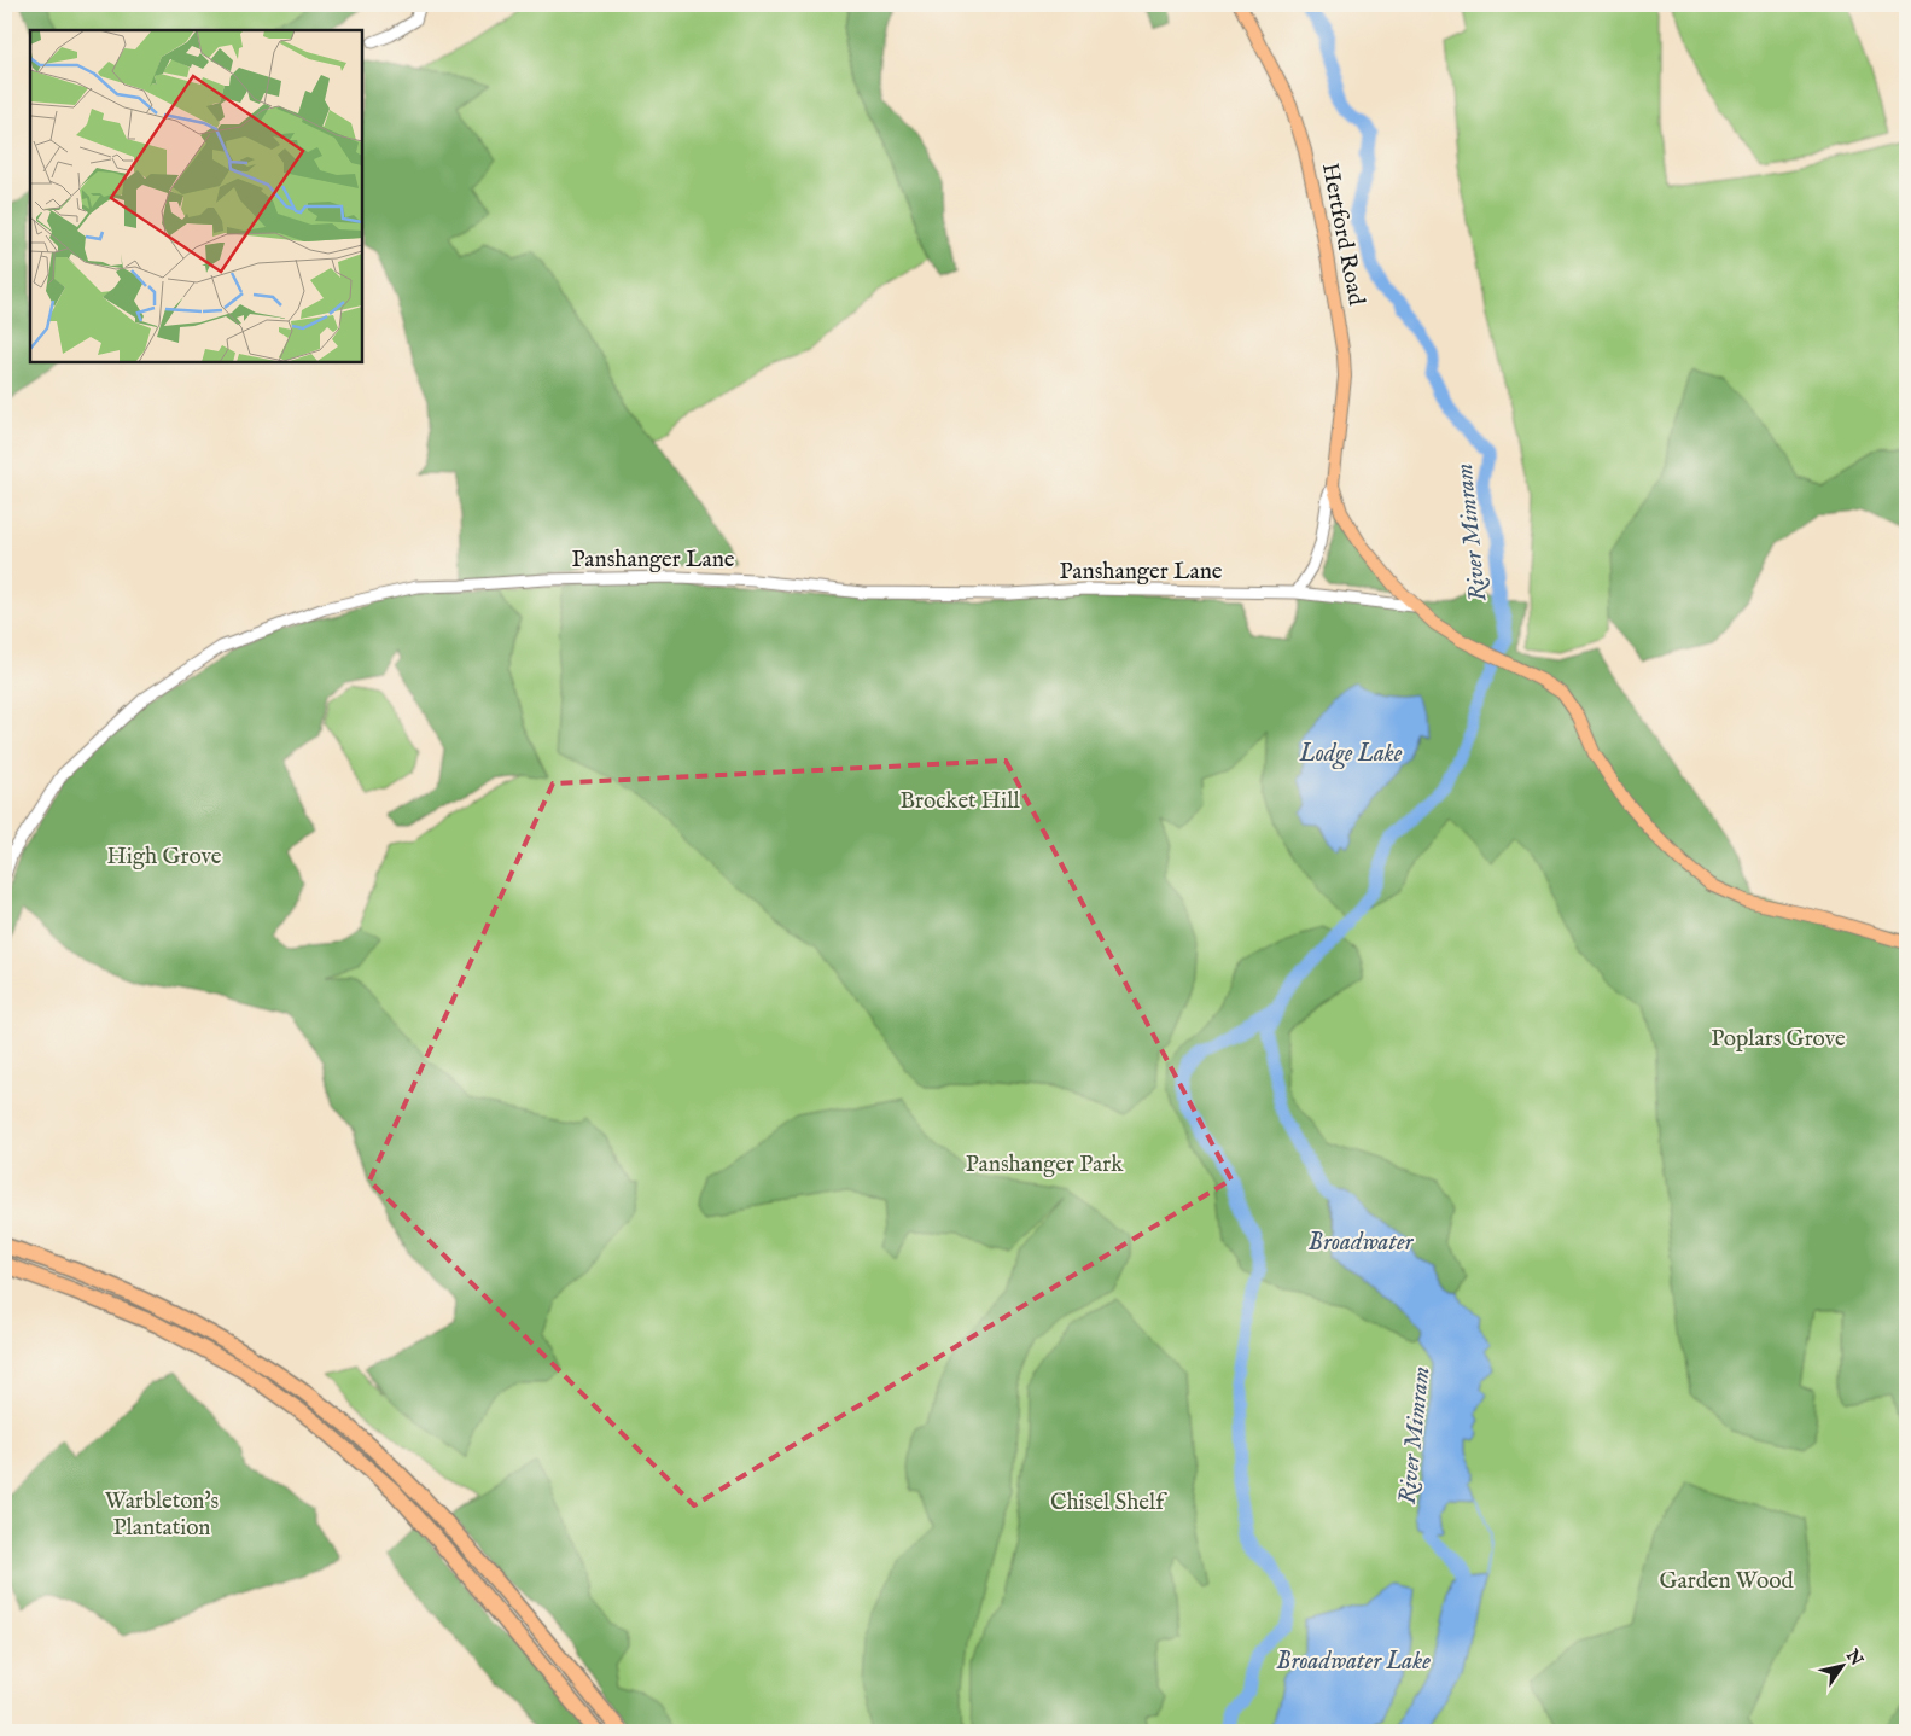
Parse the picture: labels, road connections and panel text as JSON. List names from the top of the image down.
{
  "streets": {
    "main road": ["Hertford Road"],
    "street": ["Panshanger Lane"]
  },
  "water": [
    "River Mimram",
    "Lodge Lake",
    "Broadwater",
    "Broadwater Lake"
  ],
  "parks": [
    "Brocket Hill",
    "High Grove",
    "Poplars Grove",
    "Panshanger Park",
    "Warbleton's Plantation",
    "Chisel Shelf",
    "Garden Wood"
  ],
  "north": "top right"
}
